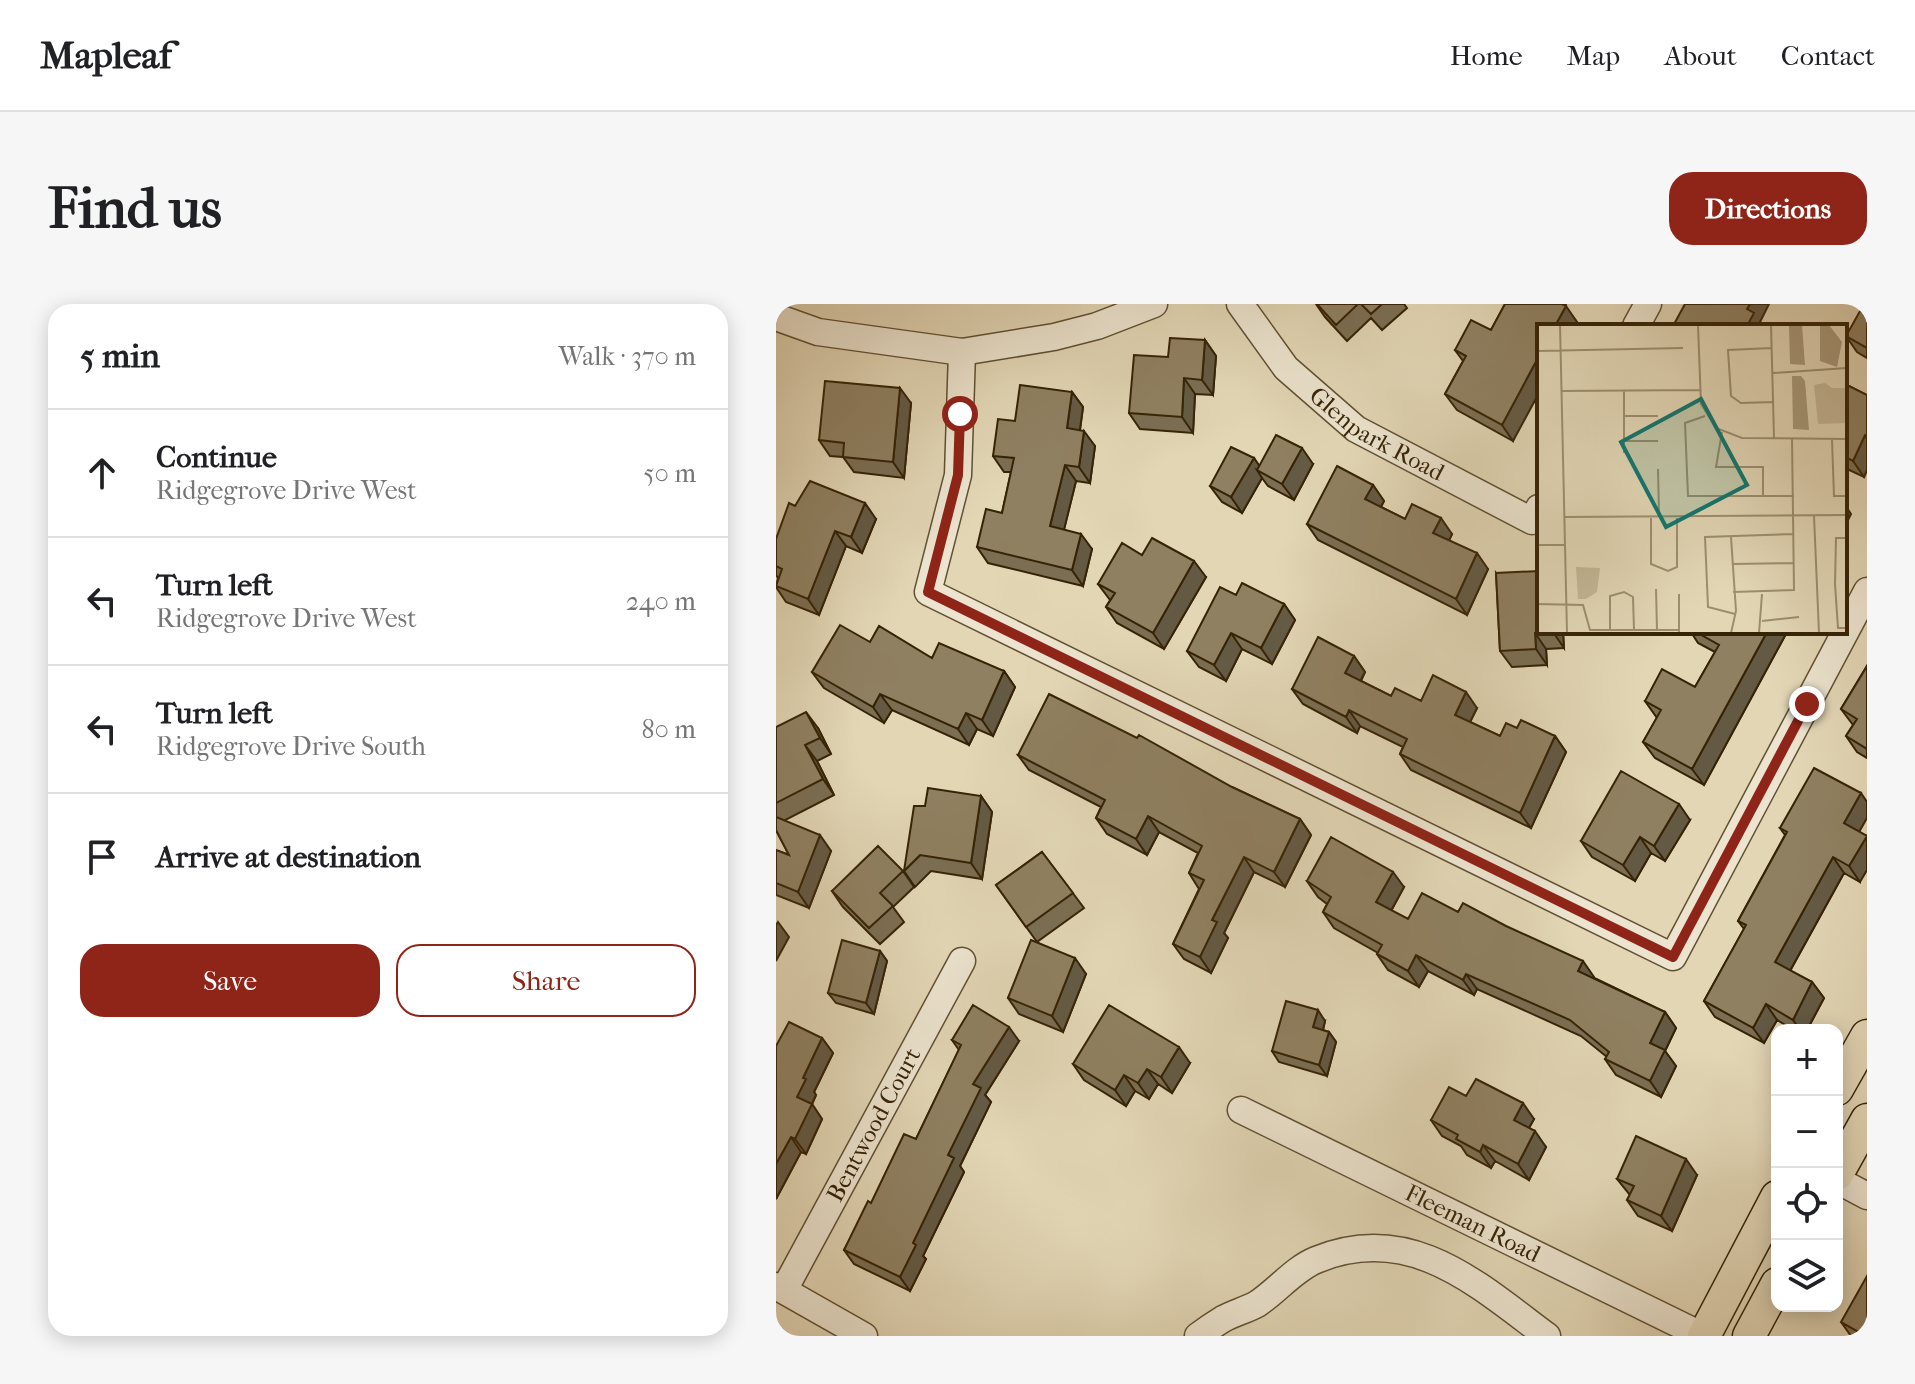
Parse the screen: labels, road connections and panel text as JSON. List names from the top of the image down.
{
  "streets": {
    "street": ["Glenpark Road", "Bentwood Court", "Fleeman Road"]
  },
  "page": {
    "header": "Mapleaf",
    "nav": [
      "Home",
      "Map",
      "About",
      "Contact"
    ],
    "buttons": [
      "Directions",
      ["Save", "Share"]
    ],
    "title": "Find us",
    "heading": ["5 min", "Walk · 370 m"],
    "list": [
      ["Continue", "Ridgegrove Drive West", "50 m"],
      ["Turn left", "Ridgegrove Drive West", "240 m"],
      ["Turn left", "Ridgegrove Drive South", "80 m"],
      "Arrive at destination"
    ],
    "map_buttons": ["+", "−"]
  }
}
